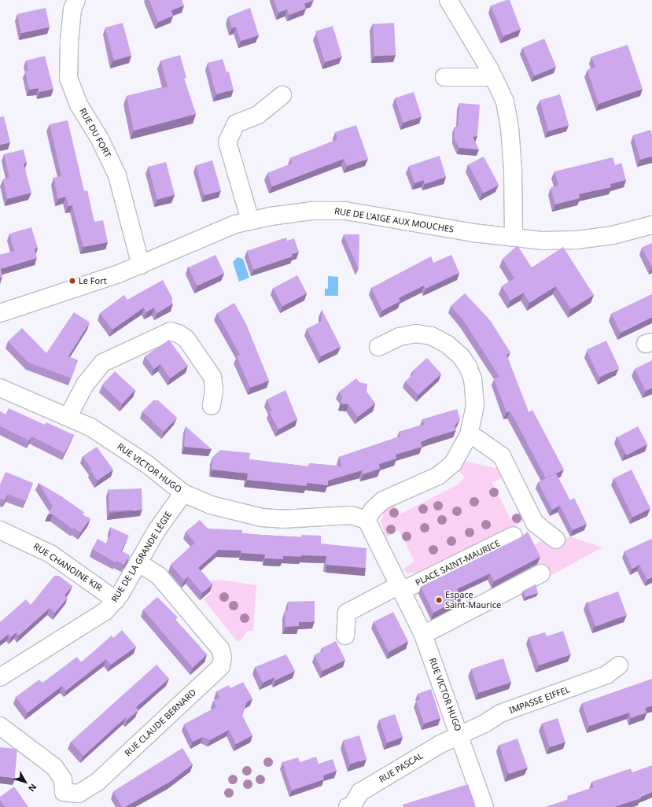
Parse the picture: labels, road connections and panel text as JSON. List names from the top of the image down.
{
  "streets": {
    "street": [
      "RUE DU FORT",
      "RUE DE L'AIGE AUX MOUCHES",
      "RUE VICTOR HUGO",
      "RUE DE LA GRANDE LÉGIE",
      "PLACE SAINT-MAURICE",
      "RUE CHANOINE KIR",
      "IMPASSE EIFFEL",
      "RUE CLAUDE BERNARD",
      "RUE PASCAL"
    ]
  },
  "crossings": [
    ["RUE DU FORT", "RUE DE L'AIGE AUX MOUCHES"],
    ["RUE VICTOR HUGO", "RUE DE LA GRANDE LÉGIE"],
    ["RUE VICTOR HUGO", "PLACE SAINT-MAURICE"],
    ["RUE VICTOR HUGO", "IMPASSE EIFFEL"],
    ["RUE VICTOR HUGO", "RUE PASCAL"],
    ["RUE DE LA GRANDE LÉGIE", "RUE CHANOINE KIR"],
    ["RUE DE LA GRANDE LÉGIE", "RUE CLAUDE BERNARD"],
    ["IMPASSE EIFFEL", "RUE PASCAL"]
  ],
  "places": ["Le Fort", "Espace Saint-Maurice"],
  "north": "bottom right"
}
